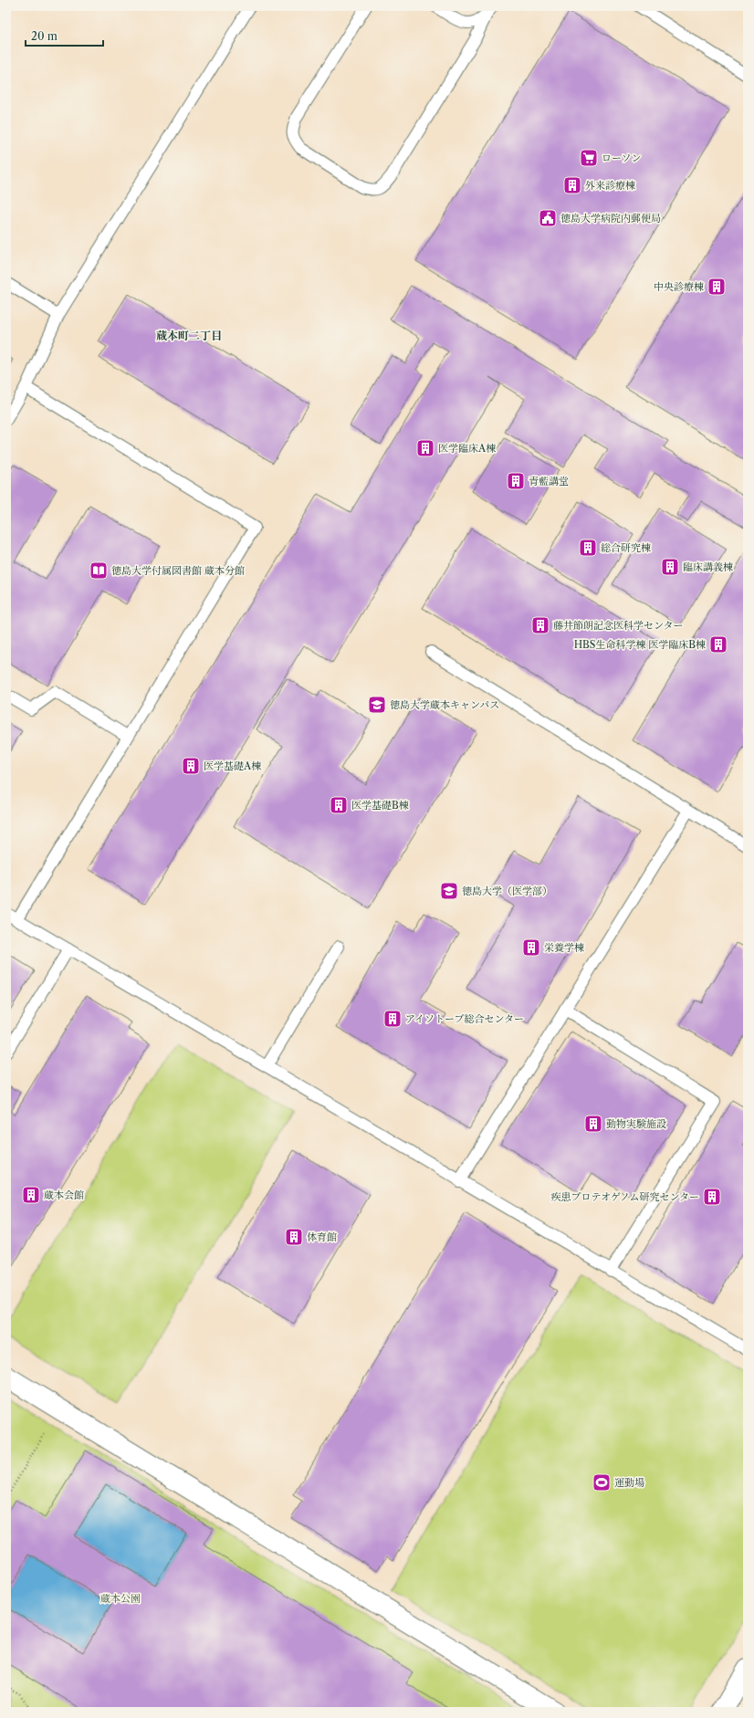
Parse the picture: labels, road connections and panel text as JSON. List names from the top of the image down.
{
  "districts": ["蔵本町二丁目"],
  "parks": ["蔵本公園"],
  "places": {
    "supermarket": ["ローソン"],
    "building": [
      "外来診療棟",
      "中央診療棟",
      "医学臨床A棟",
      "青藍講堂",
      "総合研究棟",
      "臨床講義棟",
      "藤井節朗記念医科学センター",
      "HBS生命科学棟 医学臨床B棟",
      "医学基礎A棟",
      "医学基礎B棟",
      "栄養学棟",
      "アイソトープ総合センター",
      "動物実験施設",
      "蔵本会館",
      "疾患プロテオゲノム研究センター",
      "体育館"
    ],
    "public building": ["徳島大学病院内郵便局"],
    "library": ["徳島大学付属図書館 蔵本分館"],
    "school or university": ["徳島大学蔵本キャンパス", "徳島大学（医学部）"],
    "sports": ["運動場"]
  },
  "scale_bar": "20 m"
}
